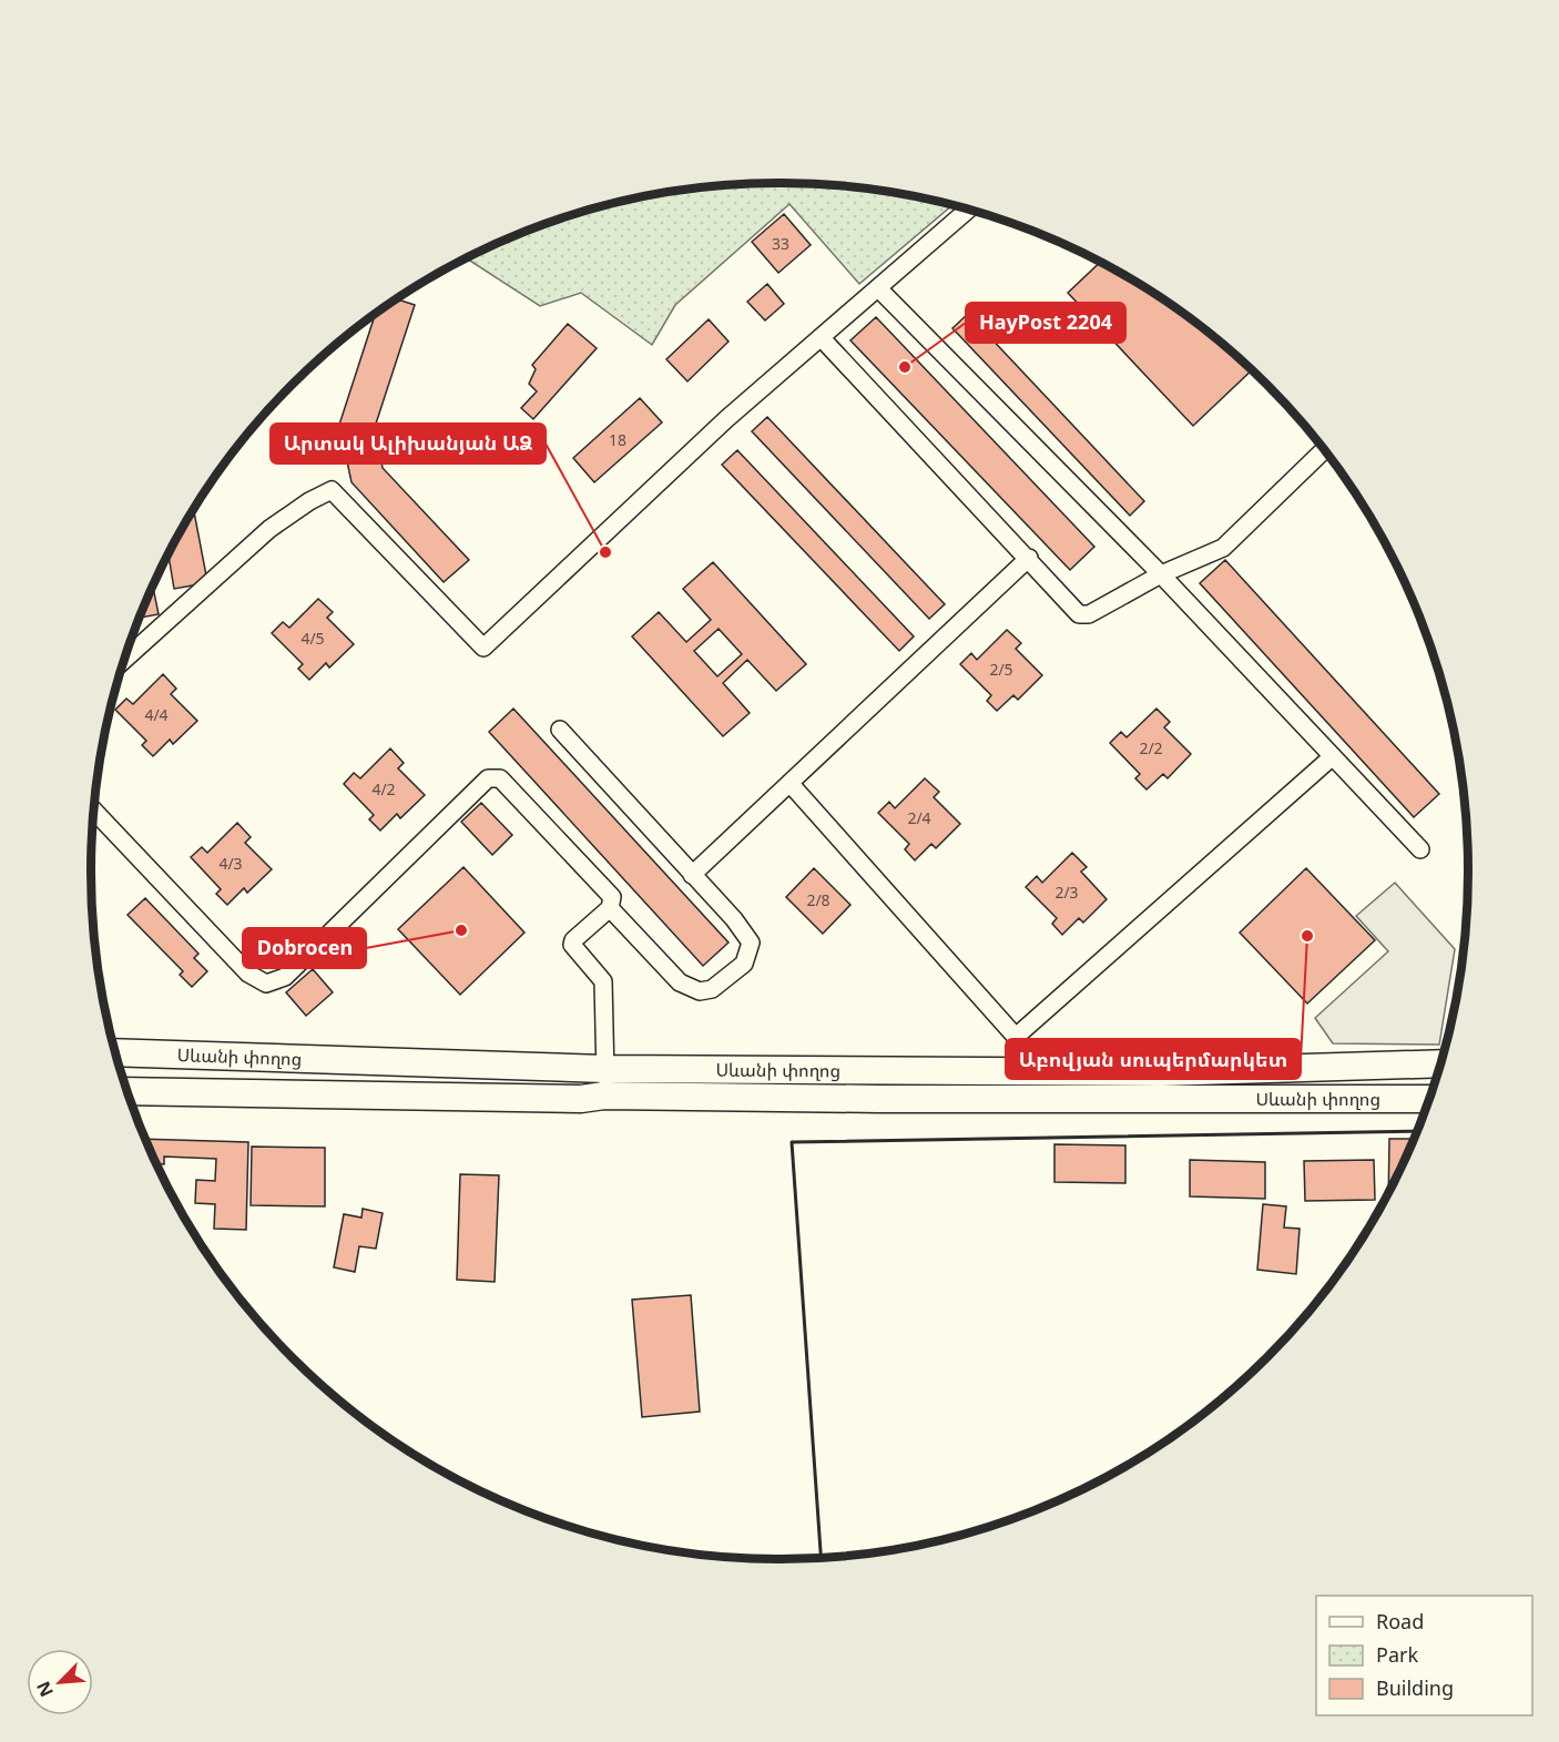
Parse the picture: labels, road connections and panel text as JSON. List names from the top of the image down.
{
  "streets": {
    "main road": ["Սևանի փողոց"]
  },
  "places": [
    "HayPost 2204",
    "Արտակ Ալիխանյան ԱՁ",
    "Dobrocen",
    "Աբովյան սուպերմարկետ"
  ],
  "house_numbers": [
    "33",
    "18",
    "4/5",
    "2/5",
    "4/4",
    "2/2",
    "4/2",
    "2/4",
    "4/3",
    "2/3",
    "2/8"
  ],
  "legend": ["Road", "Park", "Building"],
  "north": "bottom left"
}
